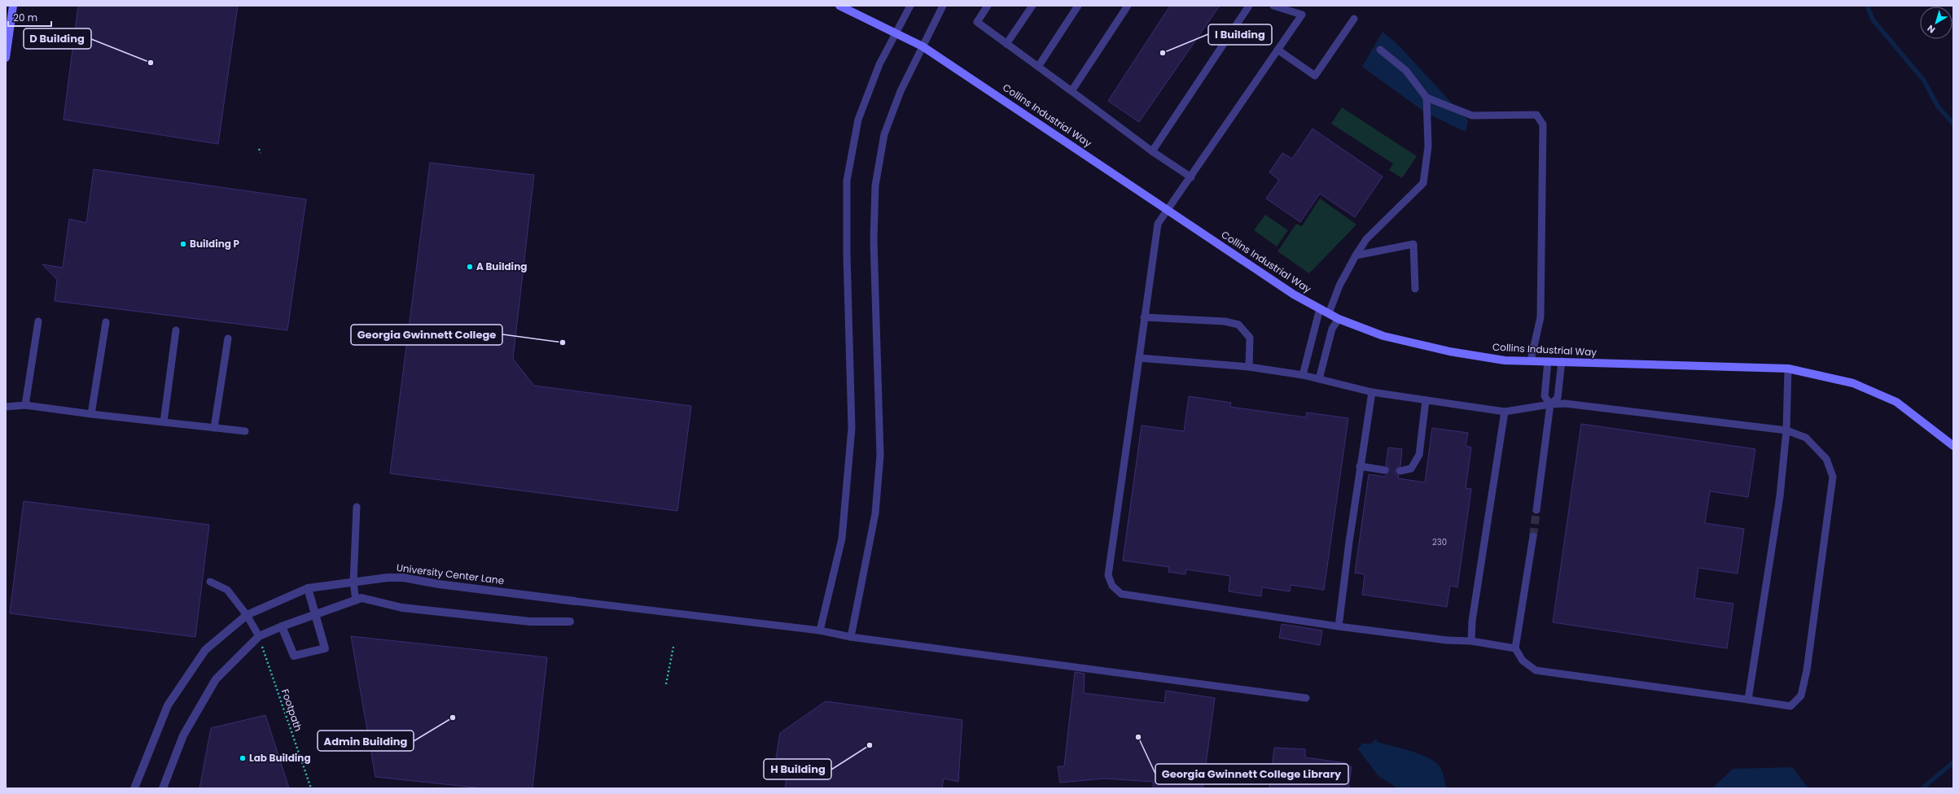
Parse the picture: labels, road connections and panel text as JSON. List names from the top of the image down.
{
  "streets": {
    "street": ["Collins Industrial Way", "University Center Lane"],
    "path": ["Footpath"]
  },
  "places": [
    "I Building",
    "D Building",
    "Building P",
    "A Building",
    "Georgia Gwinnett College",
    "Admin Building",
    "Georgia Gwinnett College Library",
    "H Building",
    "Lab Building"
  ],
  "house_numbers": ["230"],
  "scale_bar": "20 m",
  "north": "bottom left"
}
